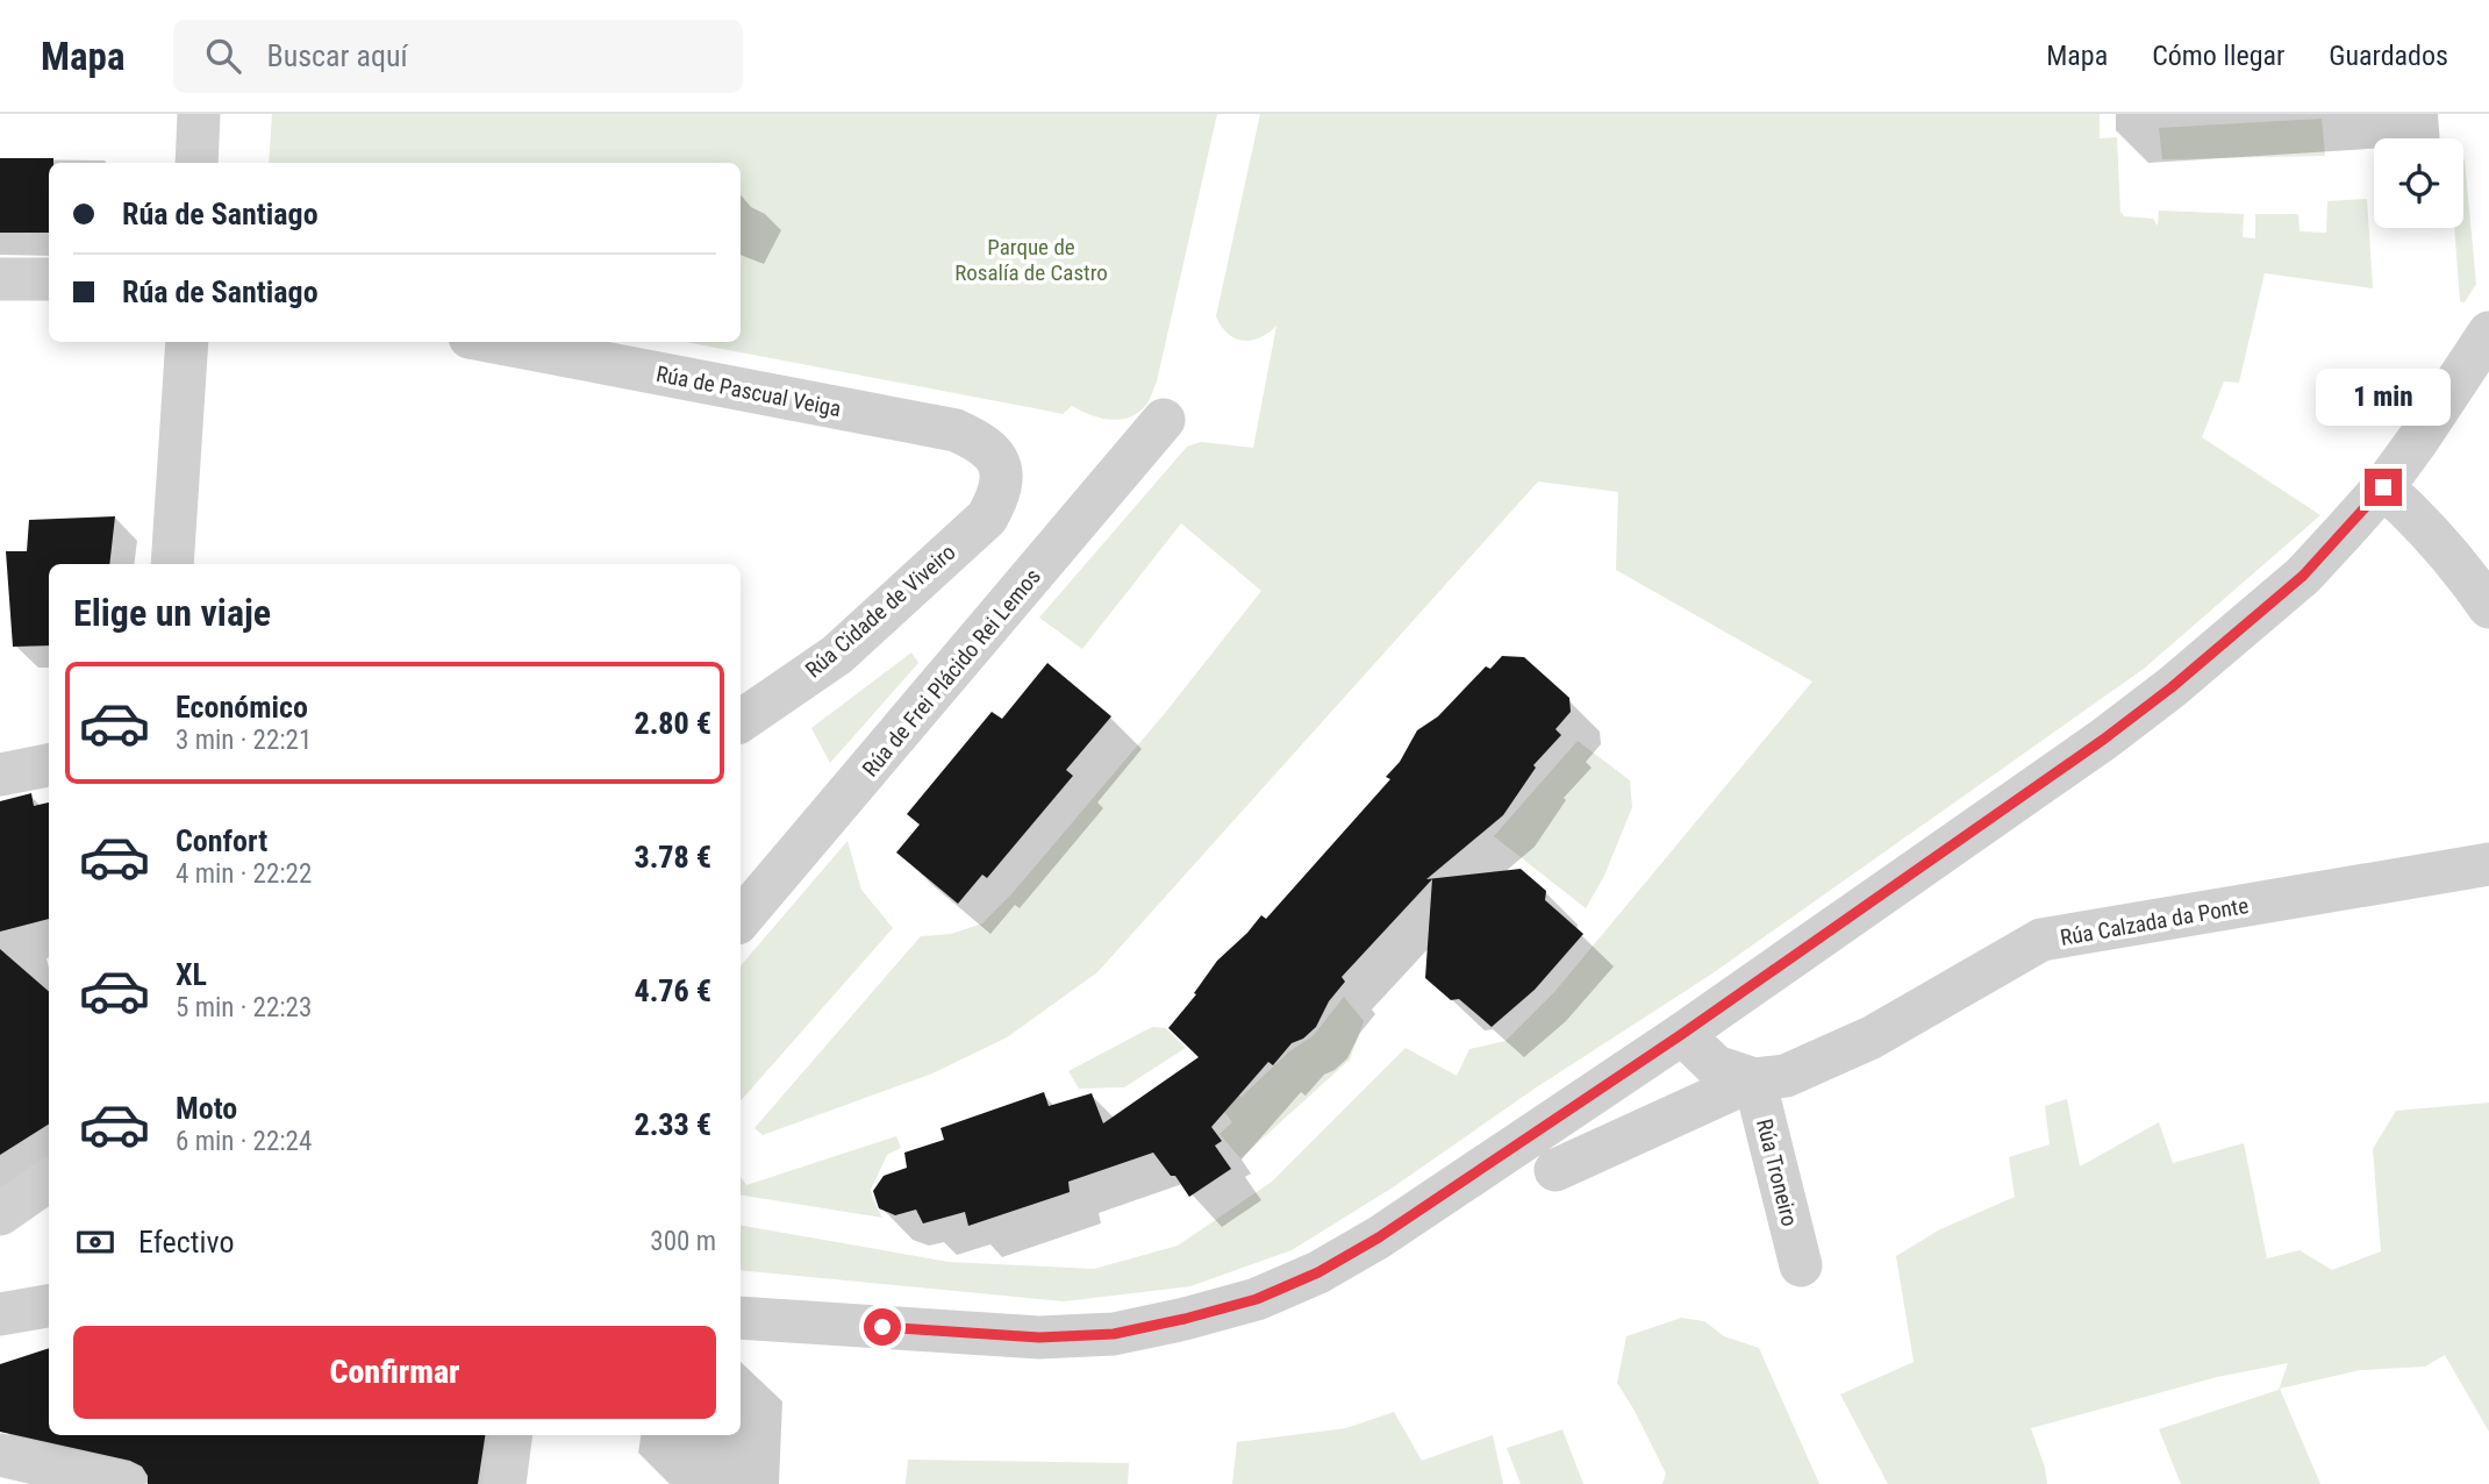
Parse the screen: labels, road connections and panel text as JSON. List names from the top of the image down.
{
  "streets": {
    "street": [
      "Rúa de Pascual Veiga",
      "Rúa Cidade de Viveiro",
      "Rúa de Frei Plácido Rei Lemos",
      "Rúa Calzada da Ponte",
      "Rúa Troneiro"
    ]
  },
  "crossings": [
    ["Rúa de Pascual Veiga", "Rúa Cidade de Viveiro"],
    ["Rúa Calzada da Ponte", "Rúa Troneiro"]
  ],
  "parks": ["Parque de Rosalía de Castro"],
  "page": {
    "header": "Mapa",
    "search": "Buscar aquí",
    "nav": ["Mapa", "Cómo llegar", "Guardados"],
    "banner": ["Rúa de Santiago", "Rúa de Santiago"],
    "bubble": "1 min",
    "heading": "Elige un viaje",
    "list": [
      {
        "name": "Económico",
        "note": "3 min · 22:21",
        "value": "2.80 €"
      },
      {
        "name": "Confort",
        "note": "4 min · 22:22",
        "value": "3.78 €"
      },
      {
        "name": "XL",
        "note": "5 min · 22:23",
        "value": "4.76 €"
      },
      {
        "name": "Moto",
        "note": "6 min · 22:24",
        "value": "2.33 €"
      }
    ],
    "pay": ["Efectivo", "300 m"],
    "buttons": "Confirmar"
  }
}
